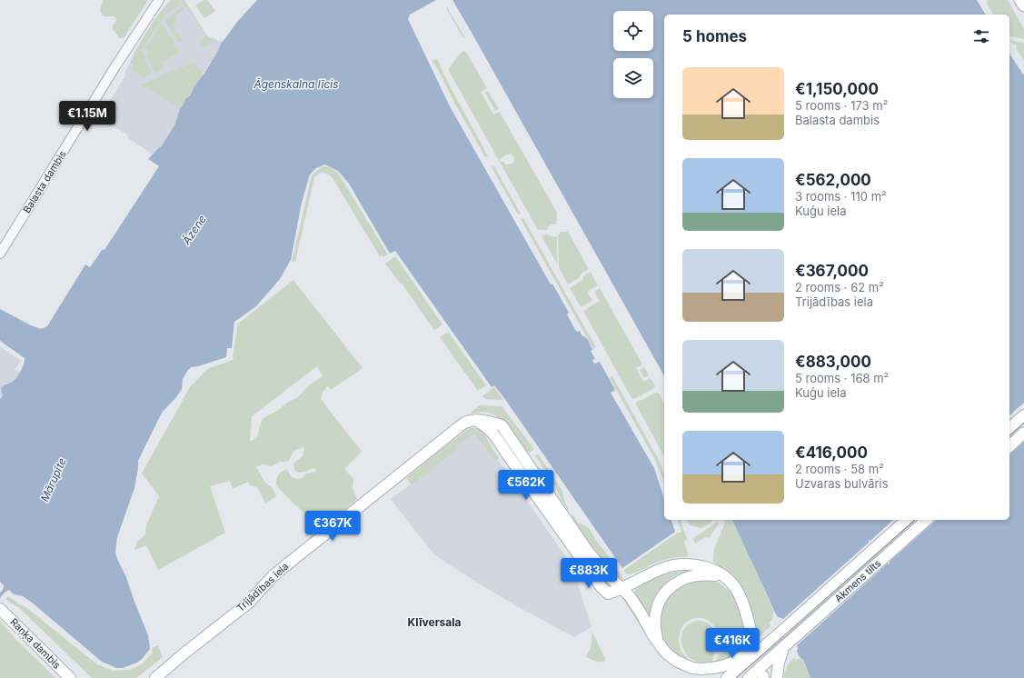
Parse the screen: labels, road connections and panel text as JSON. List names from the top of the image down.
{
  "streets": {
    "main road": ["Akmens tilts", "Trijādības iela", "Raņķa dambis"],
    "street": ["Balasta dambis"]
  },
  "districts": ["Klīversala"],
  "water": ["Āgenskalna līcis", "Āzene", "Mārupīte"],
  "page": {
    "heading": "5 homes",
    "list": [
      {
        "name": "€1,150,000",
        "note": "5 rooms · 173 m² · Balasta dambis"
      },
      {
        "name": "€562,000",
        "note": "3 rooms · 110 m² · Kuģu iela"
      },
      {
        "name": "€367,000",
        "note": "2 rooms · 62 m² · Trijādības iela"
      },
      {
        "name": "€883,000",
        "note": "5 rooms · 168 m² · Kuģu iela"
      },
      {
        "name": "€416,000",
        "note": "2 rooms · 58 m² · Uzvaras bulvāris"
      }
    ],
    "price": [
      "€1.15M",
      "€562K",
      "€367K",
      "€883K",
      "€416K"
    ]
  }
}
